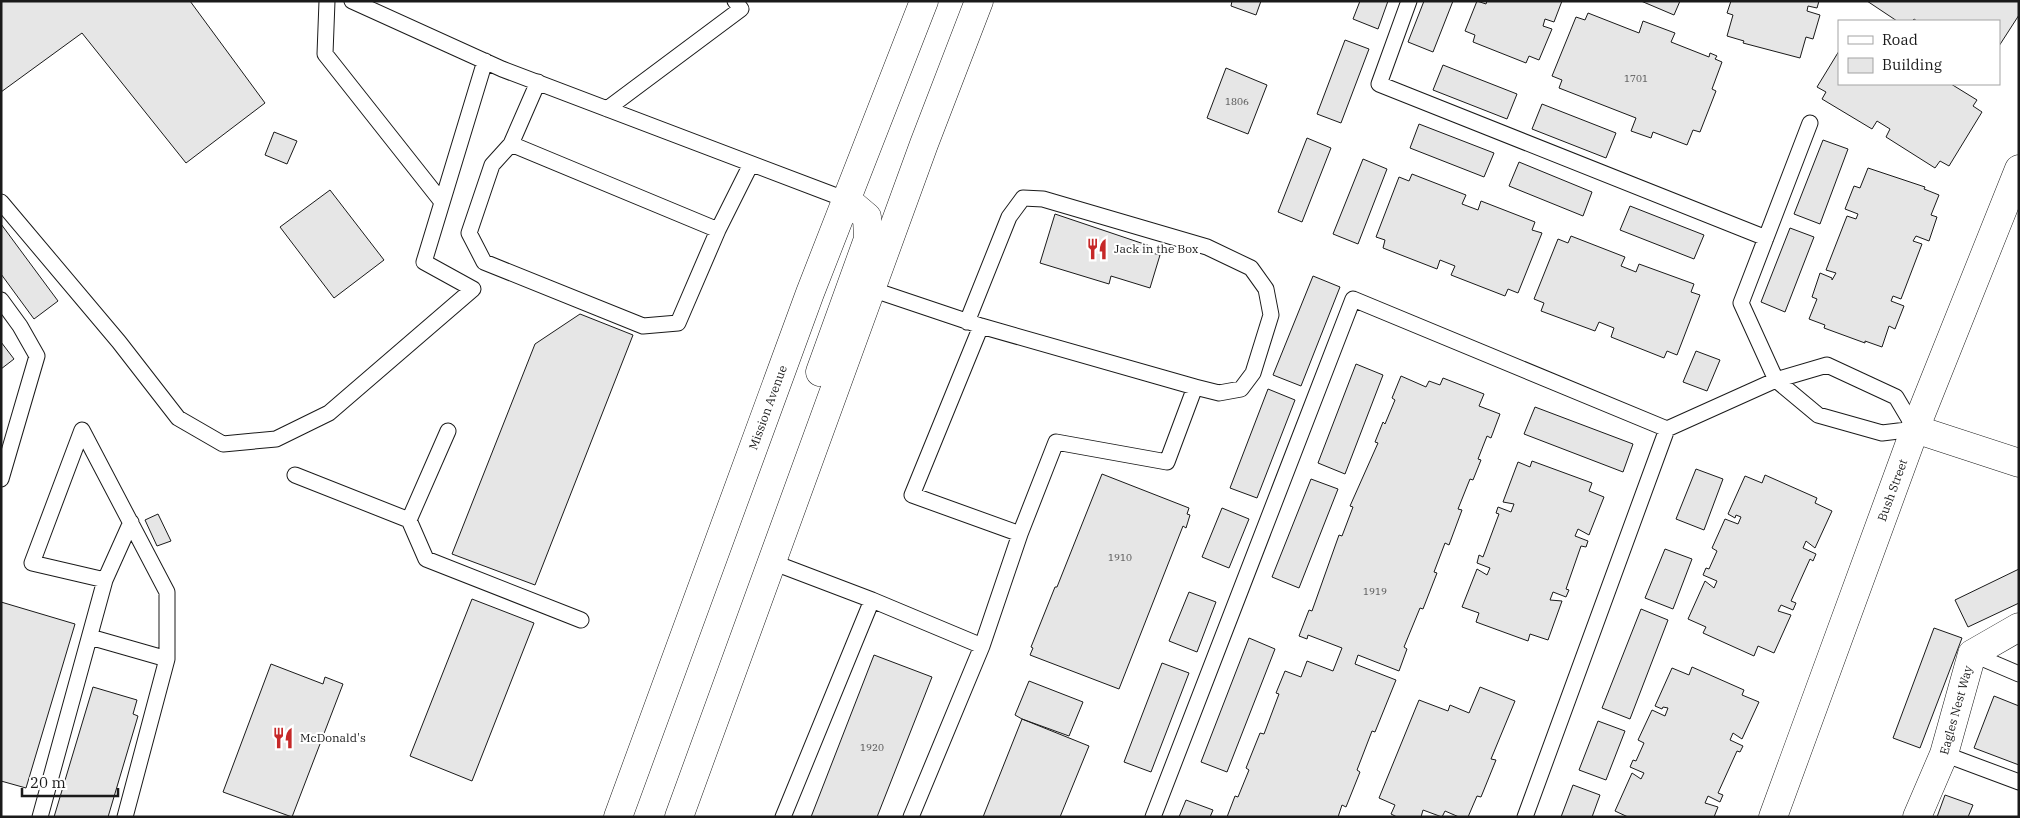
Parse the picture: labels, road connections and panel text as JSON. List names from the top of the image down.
{
  "streets": {
    "main road": ["Mission Avenue", "Bush Street", "Eagles Nest Way"]
  },
  "places": {
    "restaurant": ["Jack in the Box", "McDonald's"]
  },
  "house_numbers": [
    "1701",
    "1806",
    "1910",
    "1919",
    "1920"
  ],
  "legend": ["Road", "Building"],
  "scale_bar": "20 m"
}
